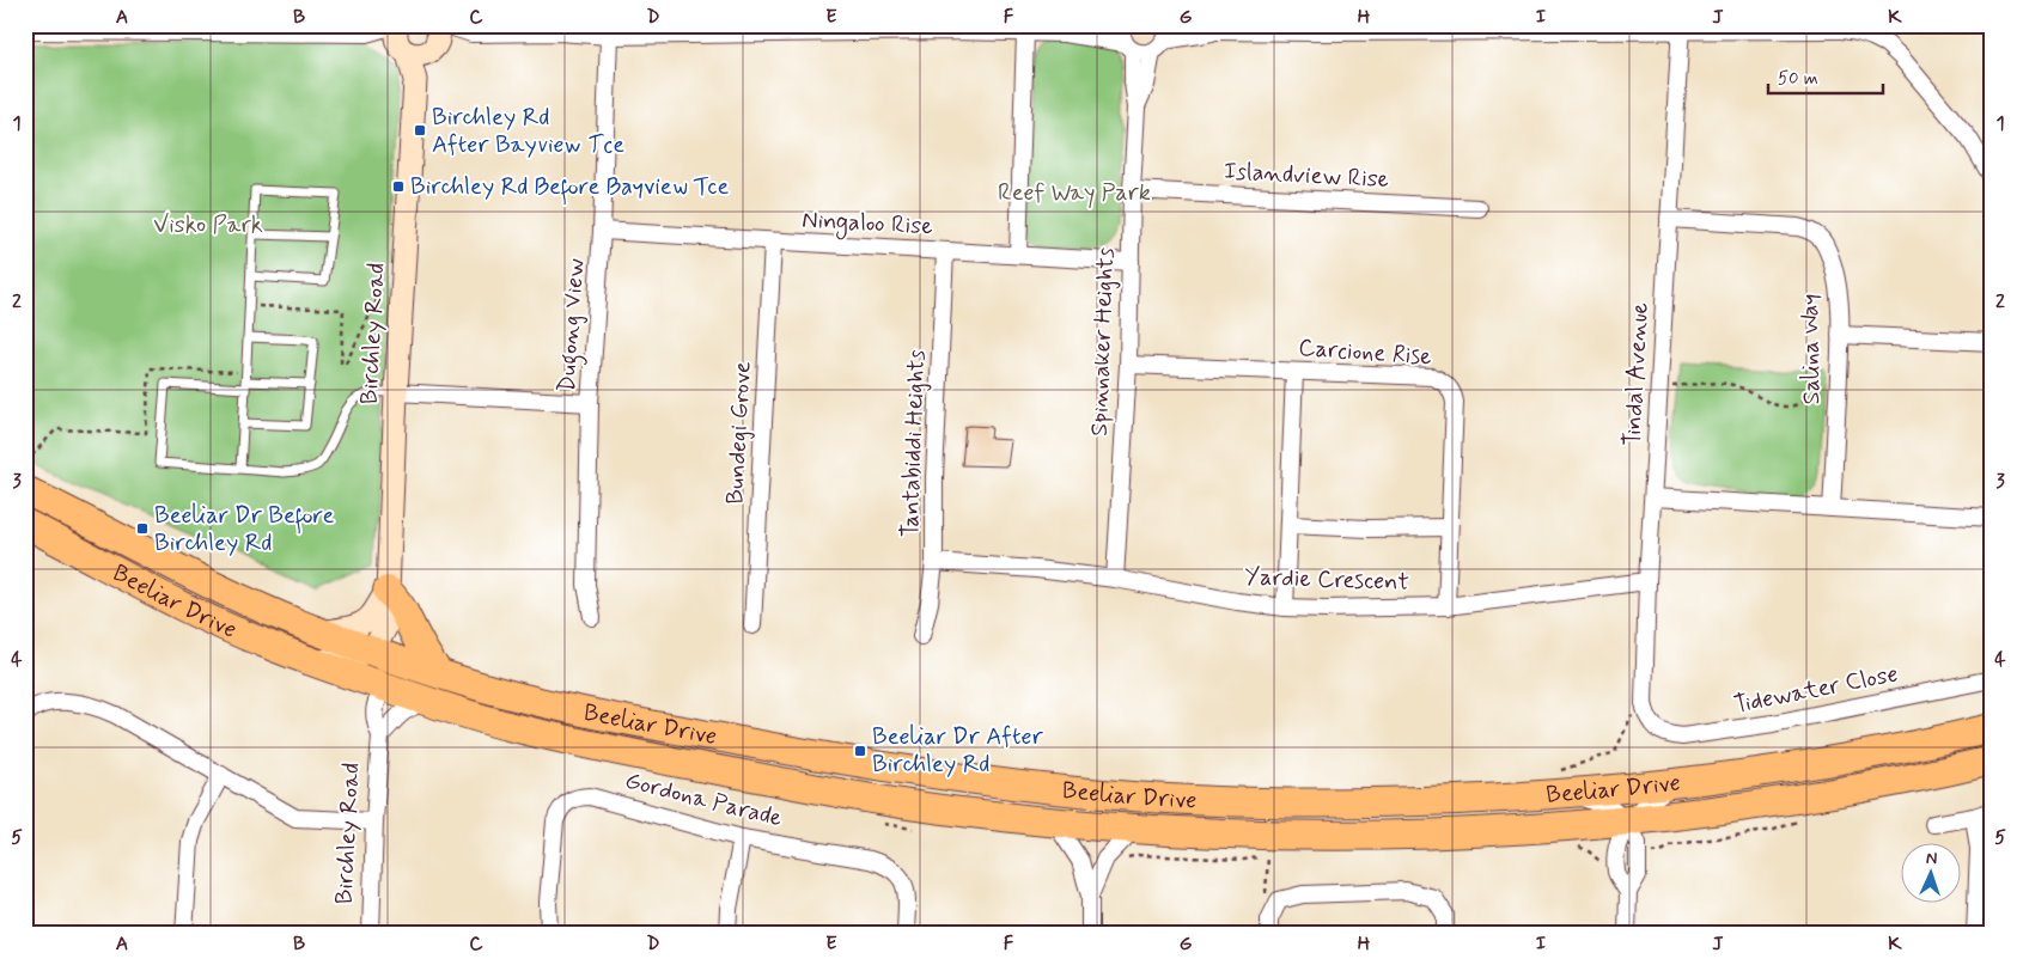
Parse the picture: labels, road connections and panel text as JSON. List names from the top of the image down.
{
  "streets": {
    "highway": ["Beeliar Drive"],
    "street": [
      "Islandview Rise",
      "Ningaloo Rise",
      "Dugong View",
      "Birchley Road",
      "Spinnaker Heights",
      "Salina Way",
      "Carcione Rise",
      "Tindal Avenue",
      "Bundegi Grove",
      "Tantabiddi Heights",
      "Yardie Crescent",
      "Tidewater Close",
      "Gordona Parade"
    ]
  },
  "crossings": [
    ["Islandview Rise", "Spinnaker Heights"],
    ["Ningaloo Rise", "Dugong View"],
    ["Ningaloo Rise", "Spinnaker Heights"],
    ["Ningaloo Rise", "Bundegi Grove"],
    ["Ningaloo Rise", "Tantabiddi Heights"],
    ["Birchley Road", "Beeliar Drive"],
    ["Spinnaker Heights", "Carcione Rise"],
    ["Spinnaker Heights", "Yardie Crescent"],
    ["Salina Way", "Tindal Avenue"],
    ["Carcione Rise", "Yardie Crescent"],
    ["Tindal Avenue", "Yardie Crescent"],
    ["Tindal Avenue", "Tidewater Close"],
    ["Tantabiddi Heights", "Yardie Crescent"]
  ],
  "parks": ["Reef Way Park", "Visko Park"],
  "places": {
    "transit": [
      "Birchley Rd After Bayview Tce",
      "Birchley Rd Before Bayview Tce",
      "Beeliar Dr Before Birchley Rd",
      "Beeliar Dr After Birchley Rd"
    ]
  },
  "scale_bar": "50 m",
  "north": "top",
  "grid": {
    "columns": [
      "A",
      "B",
      "C",
      "D",
      "E",
      "F",
      "G",
      "H",
      "I",
      "J",
      "K"
    ],
    "rows": [
      "1",
      "2",
      "3",
      "4",
      "5"
    ]
  }
}
